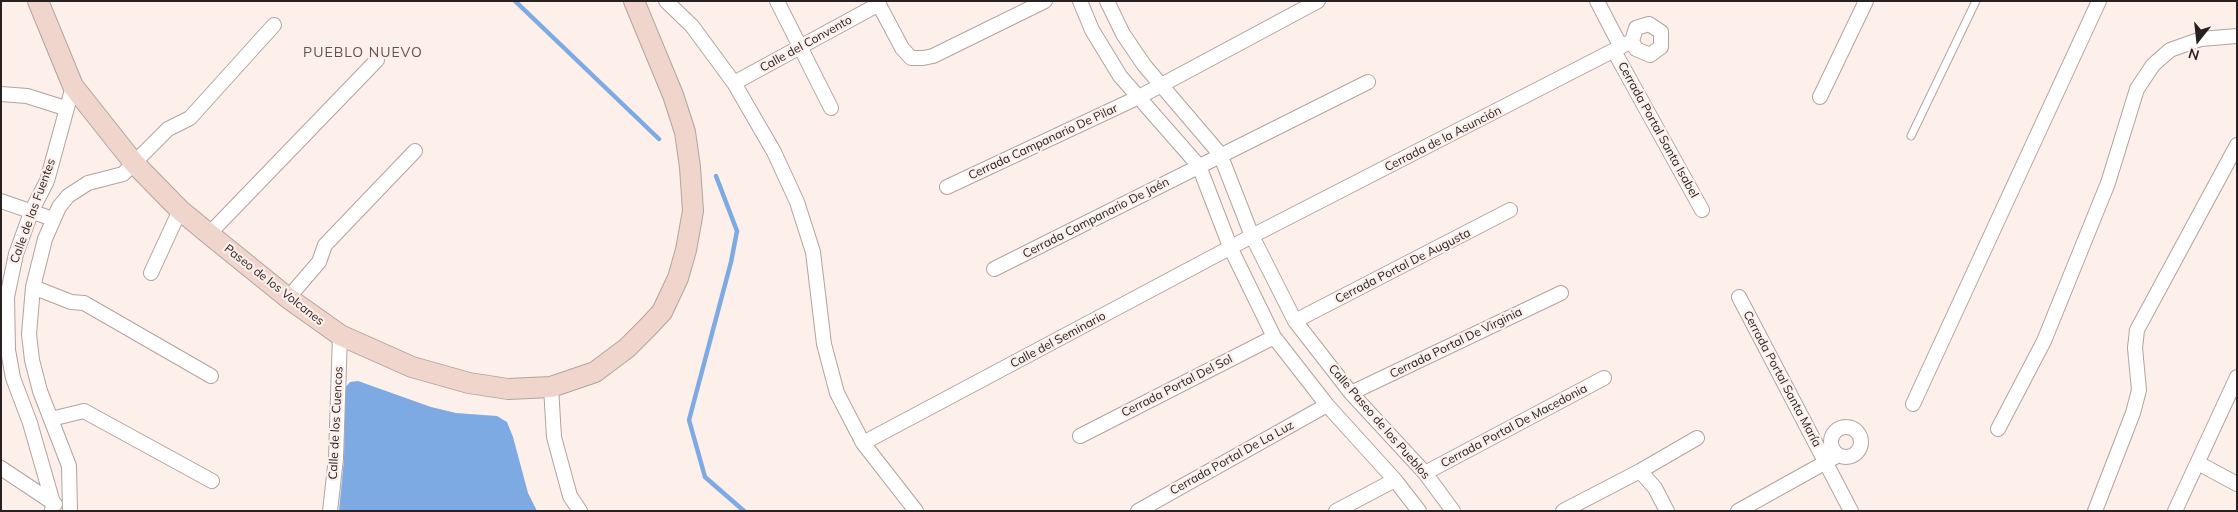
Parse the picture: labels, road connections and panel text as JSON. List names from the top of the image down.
{
  "streets": {
    "street": [
      "Calle del Convento",
      "Cerrada Portal Santa Isabel",
      "Cerrada de la Asunción",
      "Cerrada Campanario De Pilar",
      "Calle de las Fuentes",
      "Cerrada Campanario De Jaén",
      "Cerrada Portal De Augusta",
      "Paseo de los Volcanes",
      "Calle del Seminario",
      "Cerrada Portal De Virginia",
      "Cerrada Portal Santa María",
      "Cerrada Portal Del Sol",
      "Calle Paseo de los Pueblos",
      "Calle de los Cuencos",
      "Cerrada Portal De Macedonia",
      "Cerrada Portal De La Luz"
    ]
  },
  "crossings": [
    ["Cerrada Portal Santa Isabel", "Cerrada de la Asunción"],
    ["Cerrada de la Asunción", "Calle del Seminario"],
    ["Cerrada de la Asunción", "Calle Paseo de los Pueblos"],
    ["Cerrada Campanario De Pilar", "Calle Paseo de los Pueblos"],
    ["Calle de las Fuentes", "Paseo de los Volcanes"],
    ["Cerrada Campanario De Jaén", "Calle Paseo de los Pueblos"],
    ["Cerrada Portal De Augusta", "Calle Paseo de los Pueblos"],
    ["Paseo de los Volcanes", "Calle de los Cuencos"],
    ["Calle del Seminario", "Calle Paseo de los Pueblos"],
    ["Cerrada Portal De Virginia", "Calle Paseo de los Pueblos"],
    ["Cerrada Portal Del Sol", "Calle Paseo de los Pueblos"],
    ["Calle Paseo de los Pueblos", "Cerrada Portal De Macedonia"],
    ["Calle Paseo de los Pueblos", "Cerrada Portal De La Luz"]
  ],
  "districts": ["PUEBLO NUEVO"],
  "north": "bottom"
}
